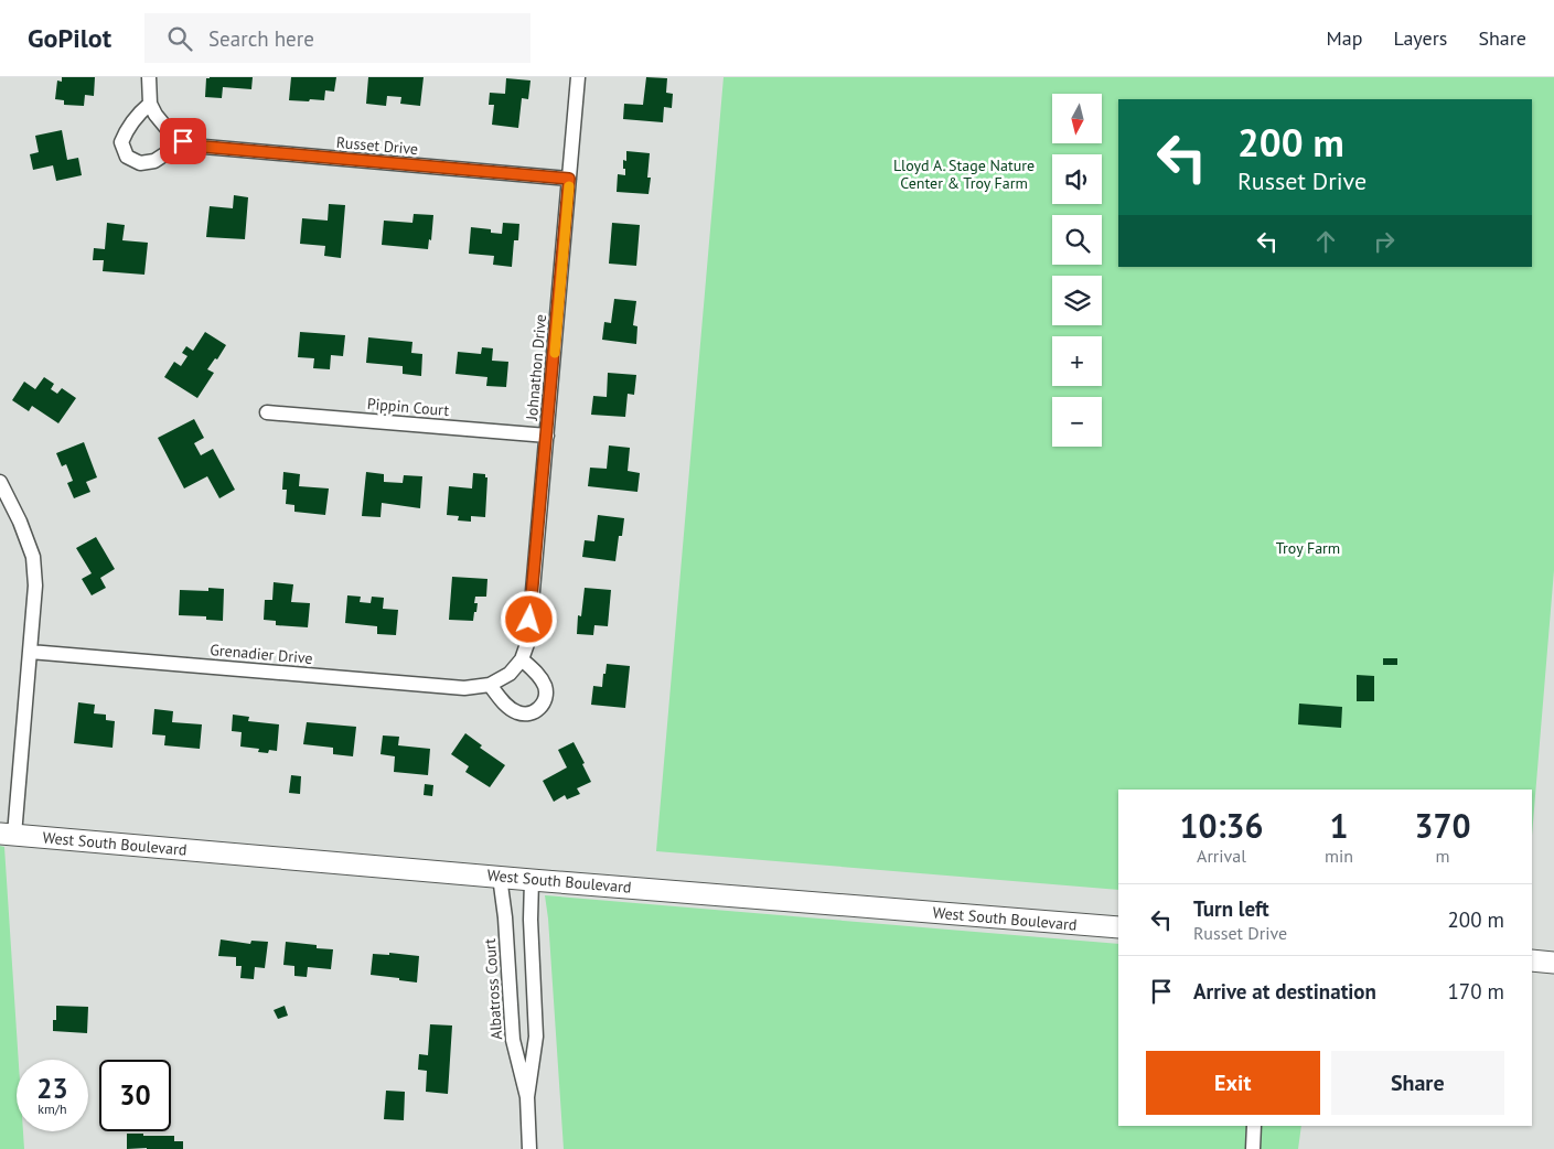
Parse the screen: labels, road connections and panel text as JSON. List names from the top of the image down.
{
  "streets": {
    "main road": ["West South Boulevard"],
    "street": [
      "Russet Drive",
      "Johnathon Drive",
      "Pippin Court",
      "Grenadier Drive",
      "Albatross Court"
    ]
  },
  "crossings": [
    ["Russet Drive", "Johnathon Drive"],
    ["Johnathon Drive", "Pippin Court"],
    ["Johnathon Drive", "Grenadier Drive"],
    ["West South Boulevard", "Albatross Court"]
  ],
  "parks": ["Lloyd A. Stage Nature Center & Troy Farm", "Troy Farm"],
  "north": "bottom",
  "page": {
    "header": "GoPilot",
    "search": "Search here",
    "nav": ["Map", "Layers", "Share"],
    "map_buttons": ["+", "−"],
    "turn": ["200 m", "Russet Drive"],
    "eta": [
      "10:36",
      "Arrival",
      "1",
      "min",
      "370",
      "m"
    ],
    "list": [
      {
        "name": "Turn left",
        "note": "Russet Drive",
        "value": "200 m"
      },
      {
        "name": "Arrive at destination",
        "value": "170 m"
      }
    ],
    "buttons": ["Exit", "Share"],
    "speed": "23 km/h",
    "limit": "30"
  }
}
